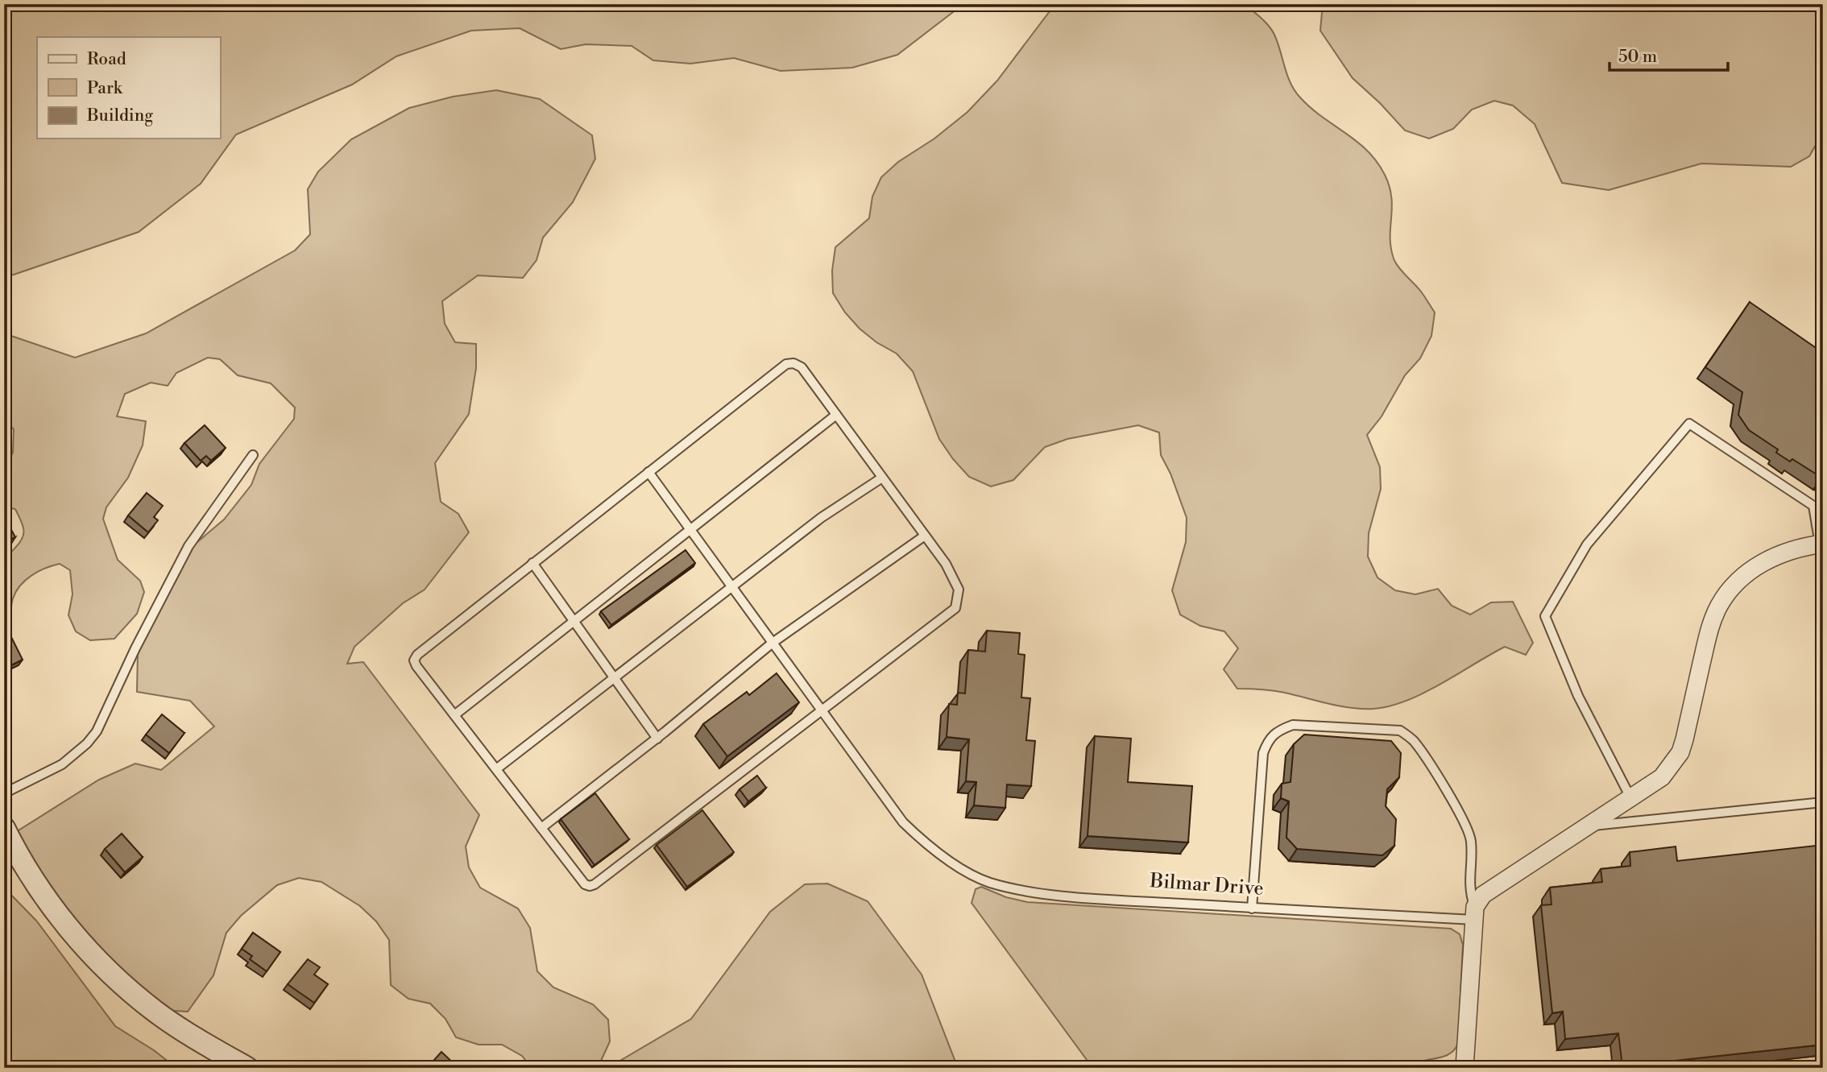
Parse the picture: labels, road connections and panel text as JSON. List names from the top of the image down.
{
  "streets": {
    "lane": ["Bilmar Drive"]
  },
  "legend": ["Road", "Park", "Building"],
  "scale_bar": "50 m"
}
